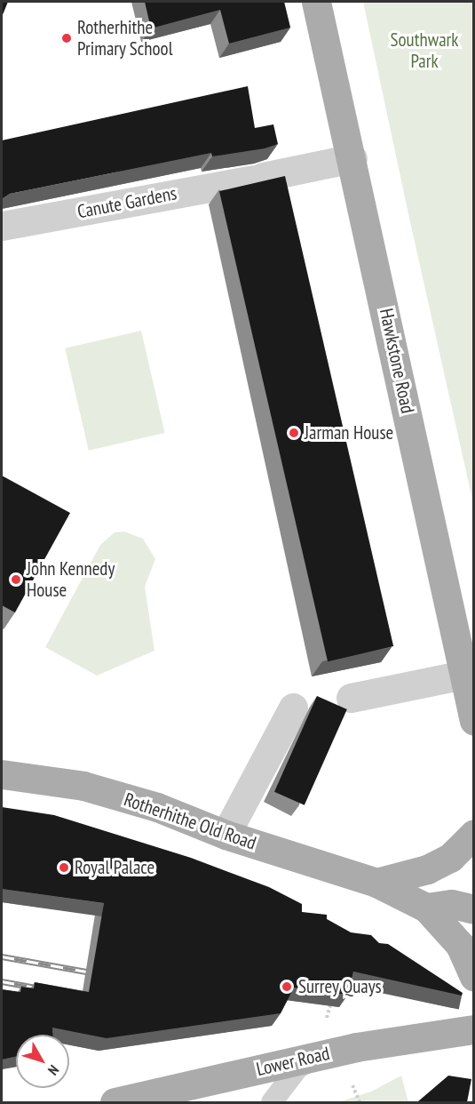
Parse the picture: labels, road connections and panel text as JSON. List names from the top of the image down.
{
  "streets": {
    "main road": ["Hawkstone Road", "Rotherhithe Old Road", "Lower Road"],
    "street": ["Canute Gardens"]
  },
  "crossings": [
    ["Canute Gardens", "Hawkstone Road"]
  ],
  "parks": ["Southwark Park"],
  "places": [
    "Rotherhithe Primary School",
    "Jarman House",
    "John Kennedy House",
    "Royal Palace",
    "Surrey Quays"
  ],
  "north": "bottom right"
}
